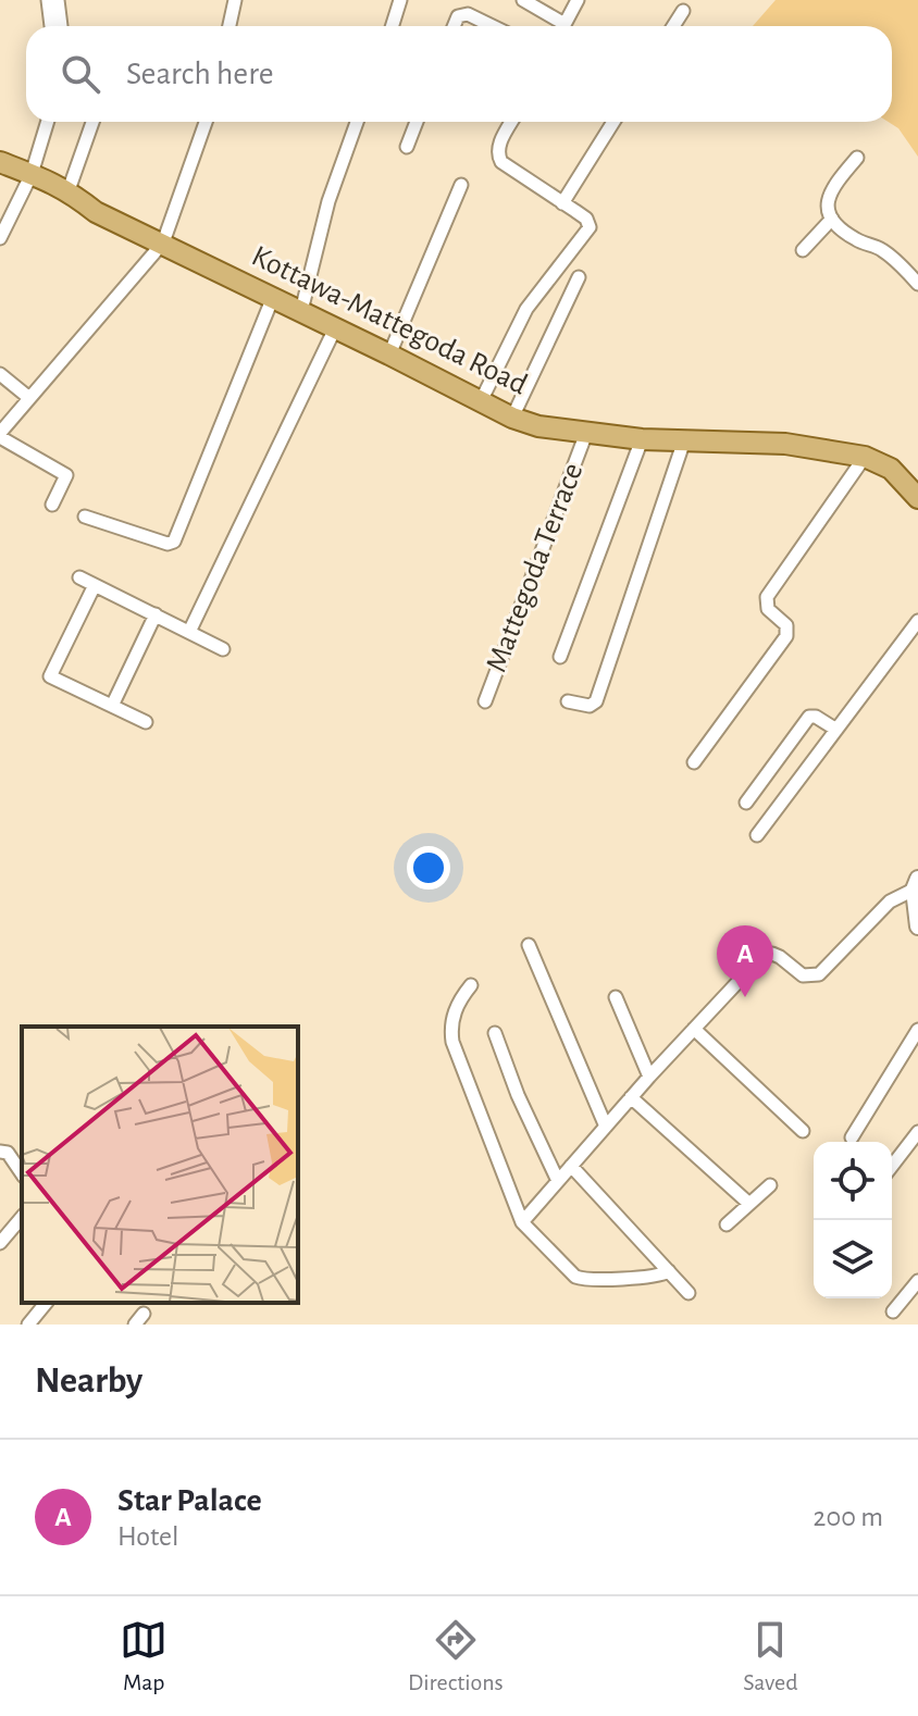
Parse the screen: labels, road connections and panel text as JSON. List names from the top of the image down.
{
  "streets": {
    "main road": ["Kottawa-Mattegoda Road"],
    "street": ["Mattegoda Terrace"]
  },
  "crossings": [
    ["Kottawa-Mattegoda Road", "Mattegoda Terrace"]
  ],
  "page": {
    "search": "Search here",
    "pins": "A",
    "heading": "Nearby",
    "list": [
      {
        "mark": "A",
        "name": "Star Palace",
        "note": "Hotel",
        "value": "200 m"
      }
    ],
    "nav": ["Map", "Directions", "Saved"]
  }
}
